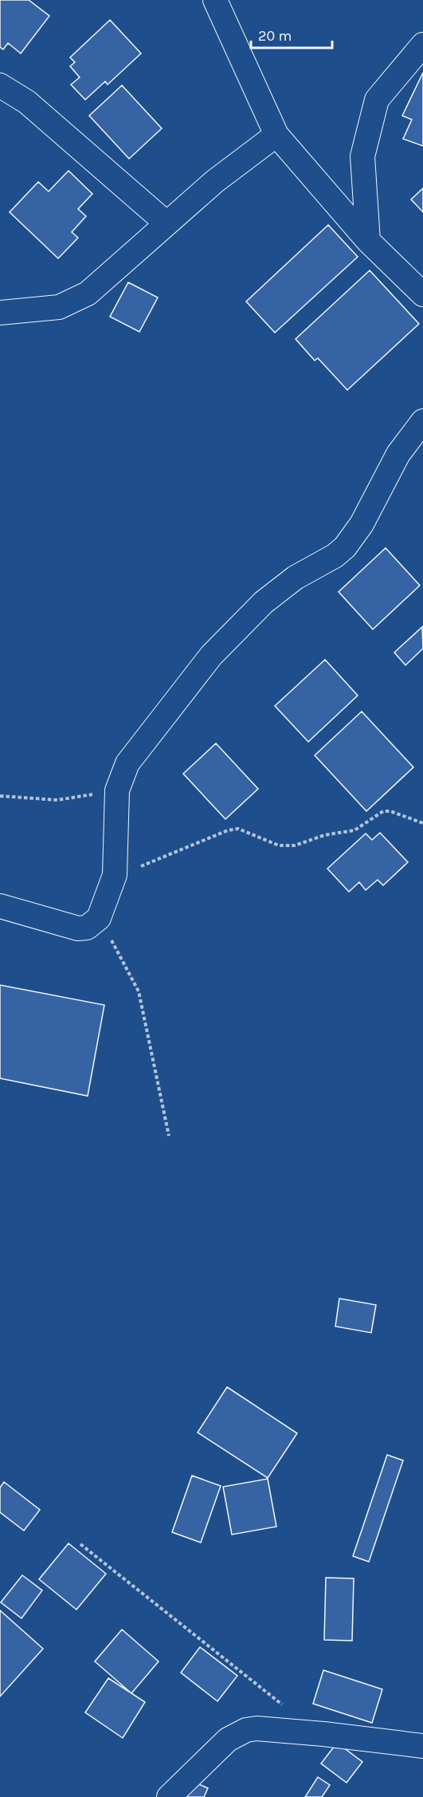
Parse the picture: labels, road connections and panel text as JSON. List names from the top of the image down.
{
  "scale_bar": "20 m"
}
